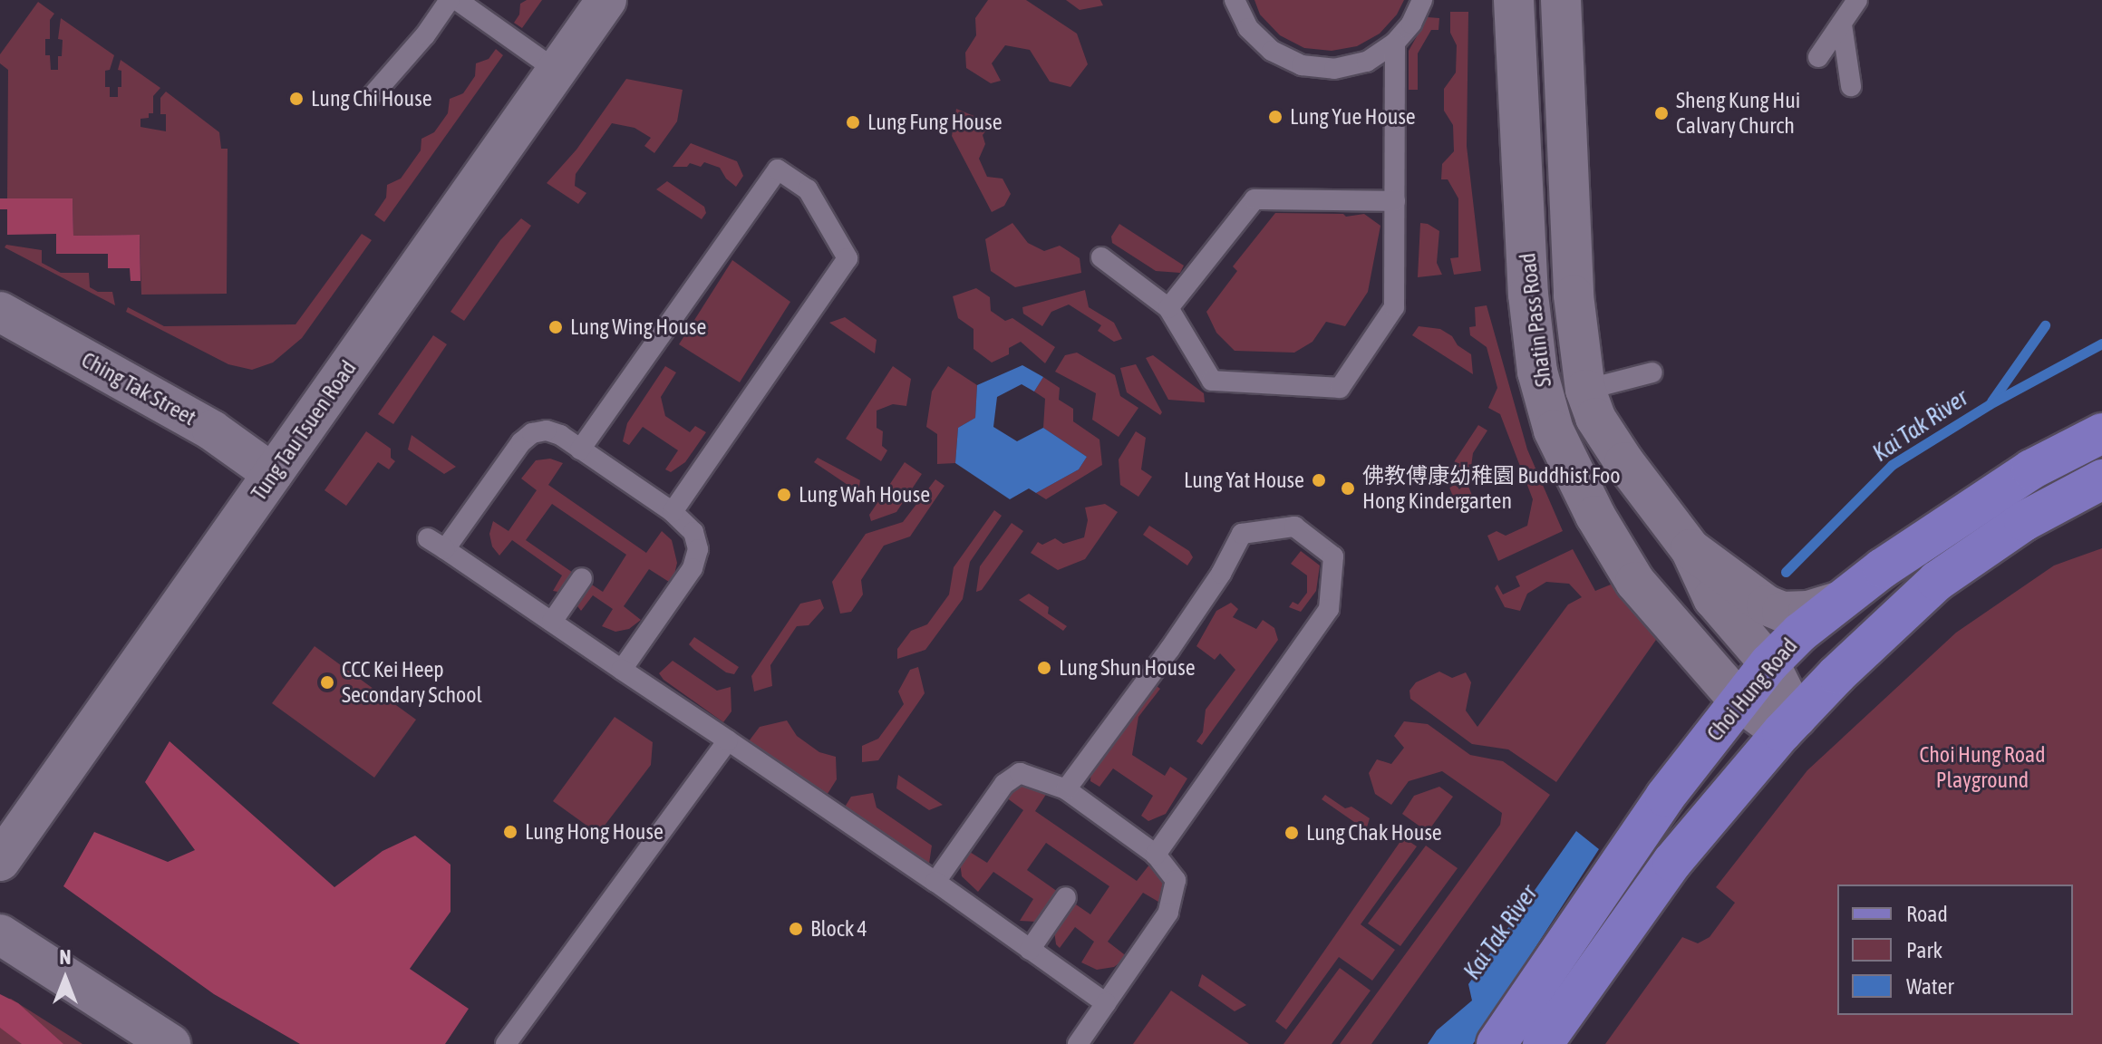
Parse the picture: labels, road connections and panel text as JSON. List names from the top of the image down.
{
  "streets": {
    "main road": [
      "Shatin Pass Road",
      "Ching Tak Street",
      "Tung Tau Tsuen Road",
      "Choi Hung Road"
    ]
  },
  "crossings": [
    ["Shatin Pass Road", "Choi Hung Road"],
    ["Ching Tak Street", "Tung Tau Tsuen Road"]
  ],
  "water": ["Kai Tak River"],
  "parks": ["Choi Hung Road Playground"],
  "places": [
    "Lung Chi House",
    "Sheng Kung Hui Calvary Church",
    "Lung Yue House",
    "Lung Fung House",
    "Lung Wing House",
    "Lung Yat House",
    "佛教傅康幼稚園 Buddhist Foo Hong Kindergarten",
    "Lung Wah House",
    "Lung Shun House",
    "CCC Kei Heep Secondary School",
    "Lung Hong House",
    "Lung Chak House",
    "Block 4"
  ],
  "legend": ["Road", "Park", "Water"],
  "north": "top"
}
